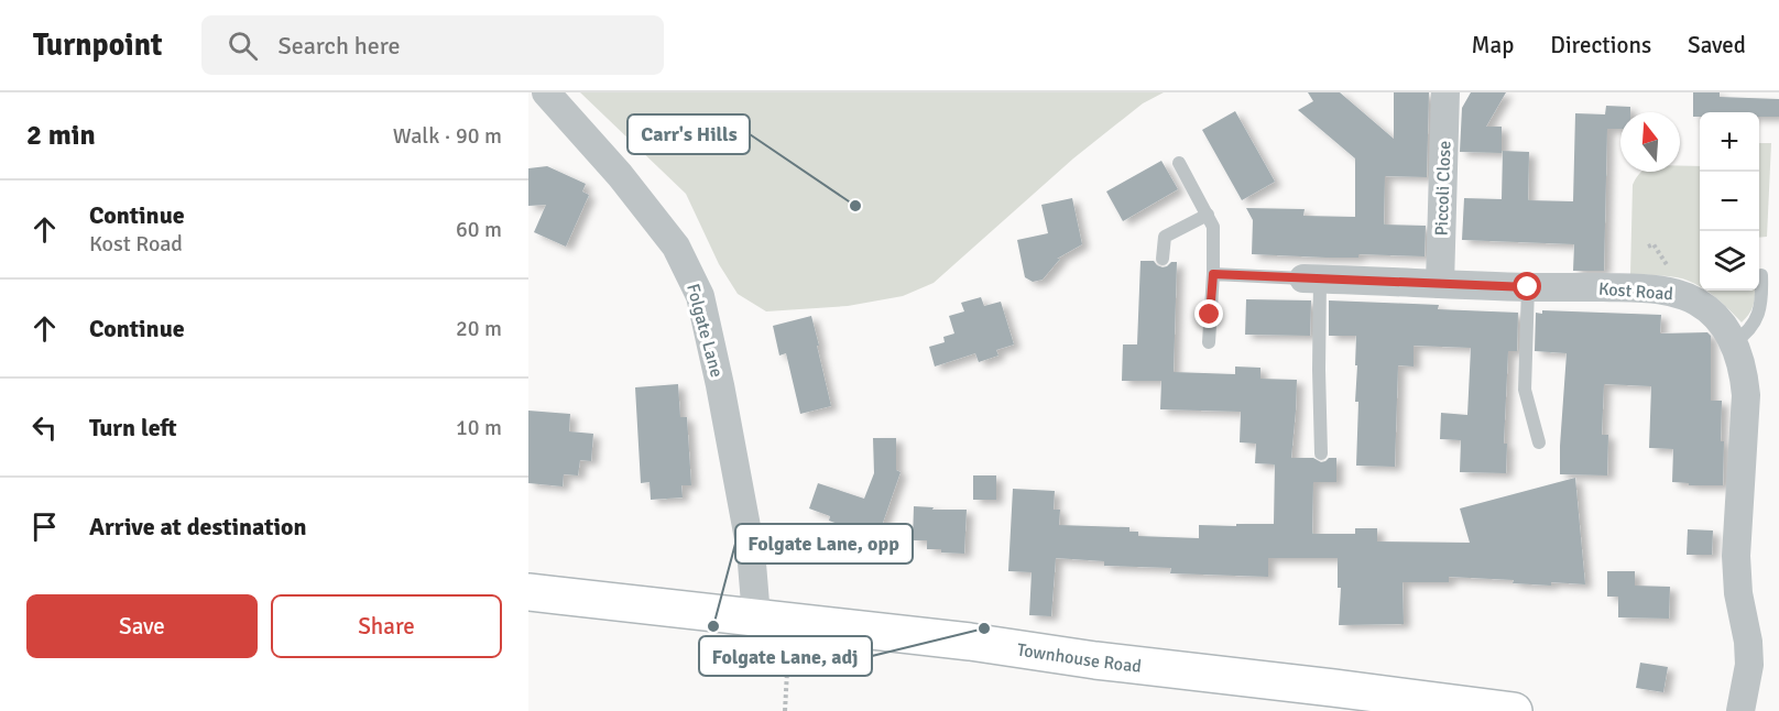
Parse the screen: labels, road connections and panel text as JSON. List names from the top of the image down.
{
  "streets": {
    "street": [
      "Piccoli Close",
      "Kost Road",
      "Folgate Lane",
      "Townhouse Road"
    ]
  },
  "crossings": [
    ["Piccoli Close", "Kost Road"],
    ["Folgate Lane", "Townhouse Road"]
  ],
  "places": ["Carr's Hills", "Folgate Lane, opp", "Folgate Lane, adj"],
  "north": "top",
  "page": {
    "header": "Turnpoint",
    "search": "Search here",
    "nav": ["Map", "Directions", "Saved"],
    "heading": ["2 min", "Walk · 90 m"],
    "map_buttons": ["+", "−"],
    "list": [
      ["Continue", "Kost Road", "60 m"],
      ["Continue", "20 m"],
      ["Turn left", "10 m"],
      "Arrive at destination"
    ],
    "buttons": ["Save", "Share"]
  }
}
